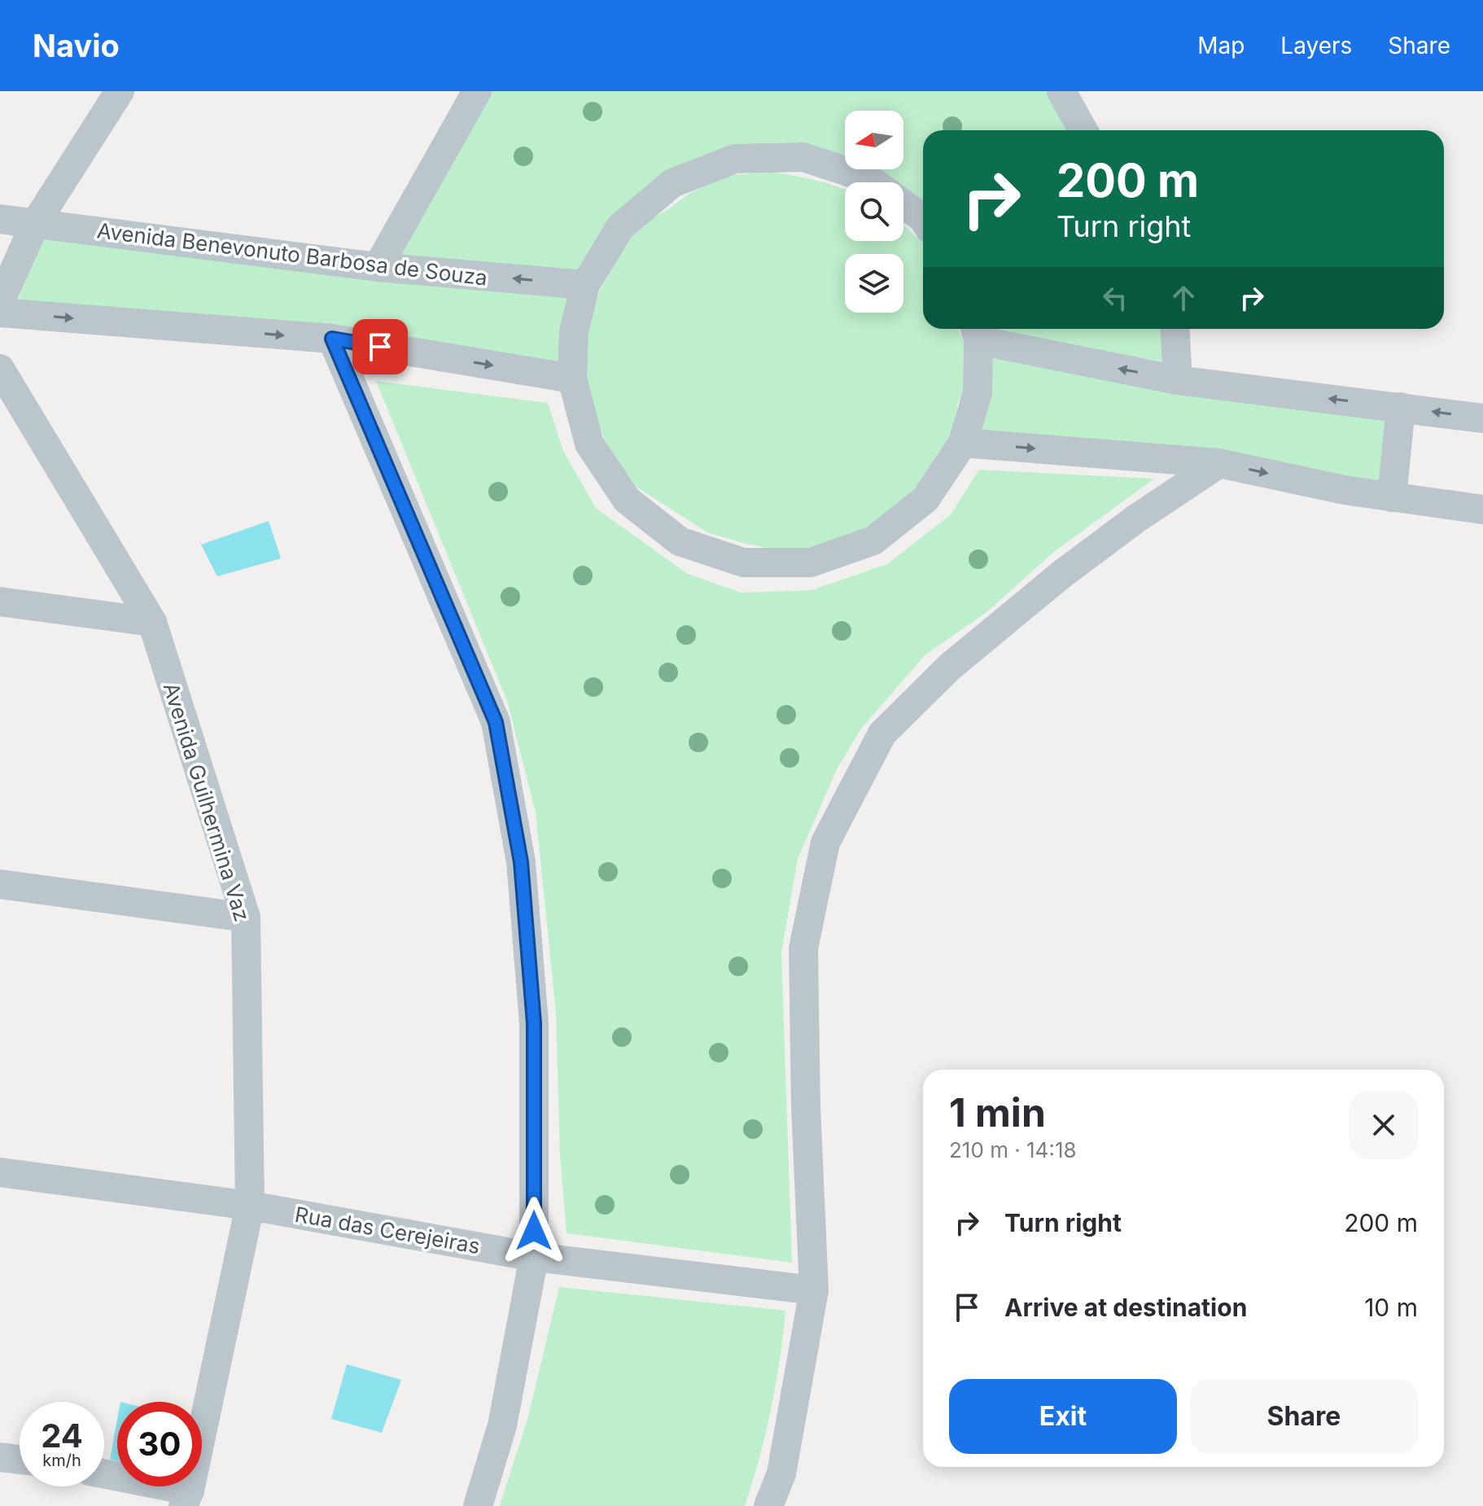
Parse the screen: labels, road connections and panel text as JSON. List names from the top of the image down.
{
  "streets": {
    "street": ["Avenida Benevonuto Barbosa de Souza", "Avenida Guilhermina Vaz", "Rua das Cerejeiras"]
  },
  "crossings": [
    ["Avenida Guilhermina Vaz", "Rua das Cerejeiras"]
  ],
  "north": "left",
  "page": {
    "header": "Navio",
    "nav": ["Map", "Layers", "Share"],
    "turn": ["200 m", "Turn right"],
    "heading": ["1 min", "210 m · 14:18"],
    "list": [
      {
        "name": "Turn right",
        "value": "200 m"
      },
      {
        "name": "Arrive at destination",
        "value": "10 m"
      }
    ],
    "buttons": ["Exit", "Share"],
    "speed": "24 km/h",
    "limit": "30"
  }
}
